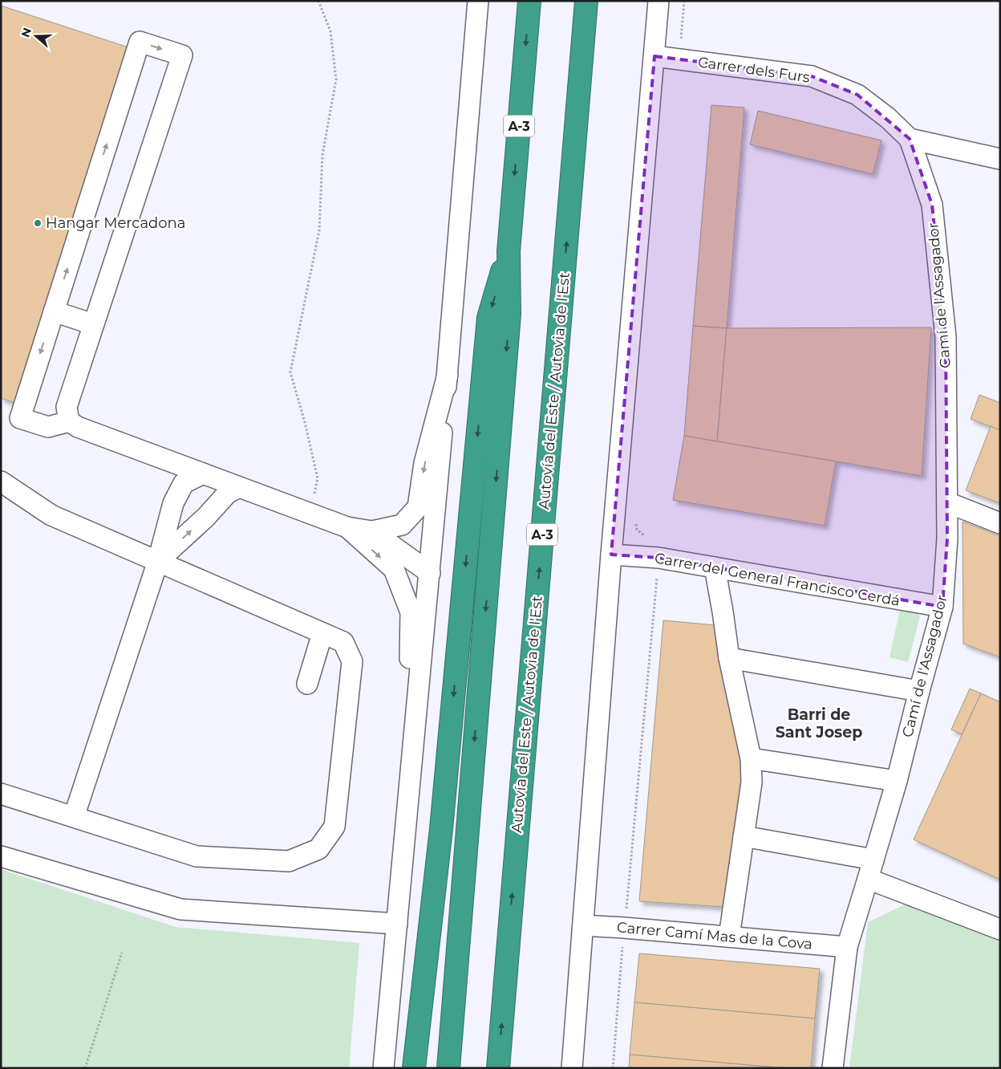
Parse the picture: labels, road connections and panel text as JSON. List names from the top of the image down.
{
  "streets": {
    "highway": ["A-3", "Autovía del Este / Autovia de l'Est"],
    "street": [
      "Carrer dels Furs",
      "Camí de l'Assagador",
      "Carrer del General Francisco Cerdá",
      "Carrer Camí Mas de la Cova"
    ]
  },
  "crossings": [
    ["Carrer dels Furs", "Camí de l'Assagador"],
    ["Camí de l'Assagador", "Carrer del General Francisco Cerdá"],
    ["Camí de l'Assagador", "Carrer Camí Mas de la Cova"]
  ],
  "districts": ["Barri de Sant Josep"],
  "places": ["Hangar Mercadona"],
  "north": "left"
}
